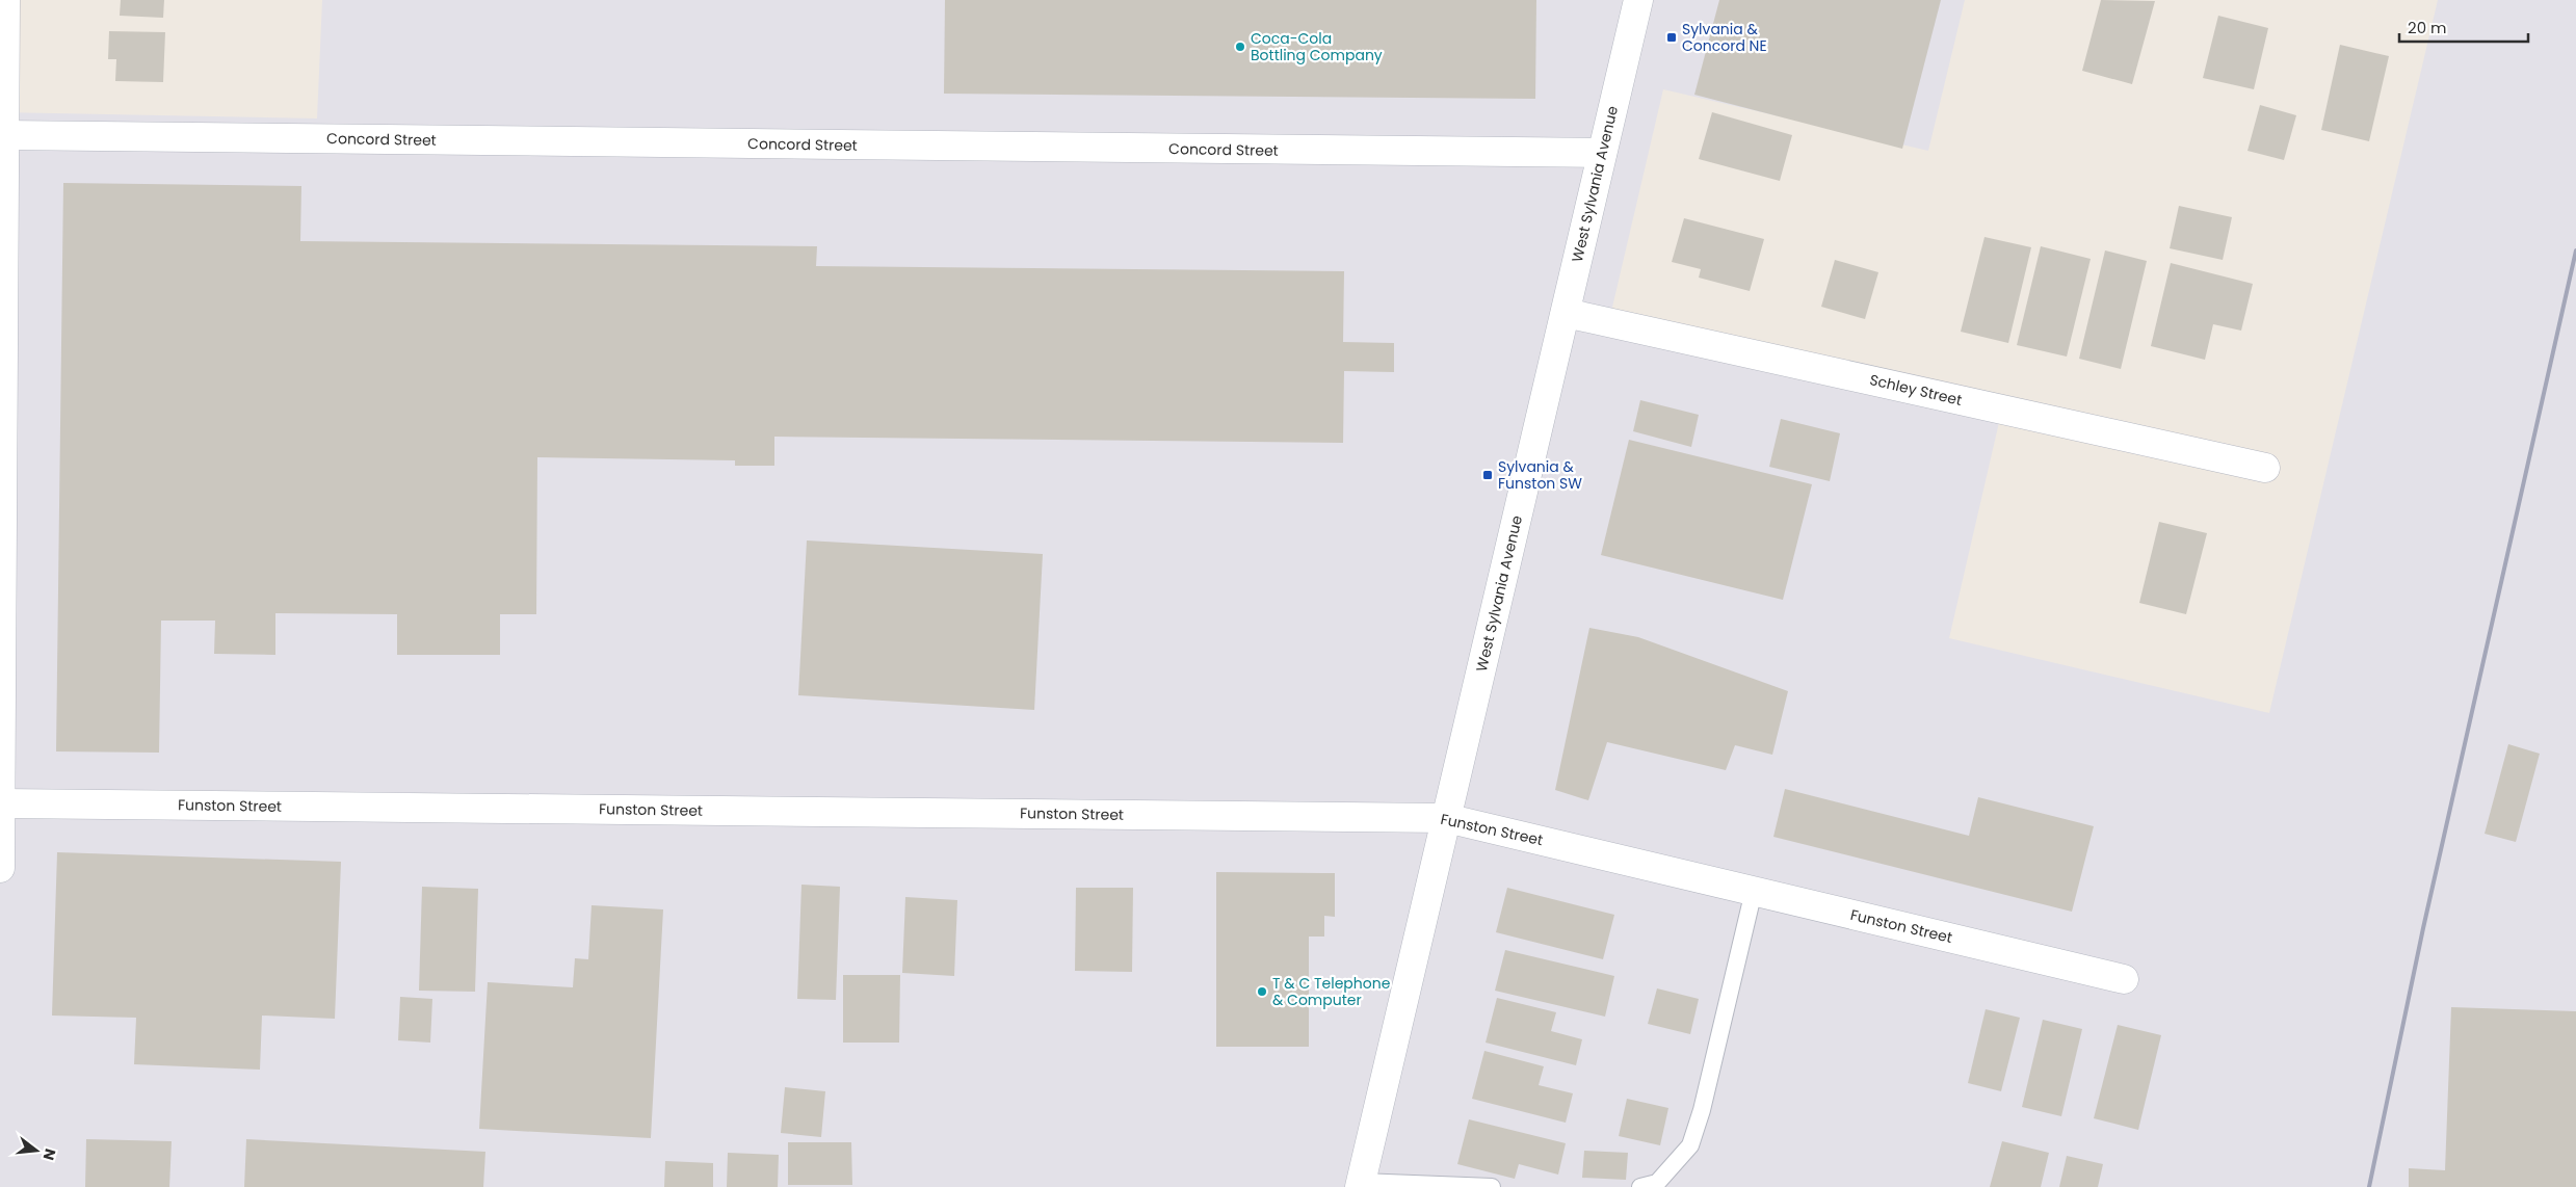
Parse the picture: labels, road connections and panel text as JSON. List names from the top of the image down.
{
  "streets": {
    "street": [
      "Concord Street",
      "West Sylvania Avenue",
      "Schley Street",
      "Funston Street"
    ]
  },
  "crossings": [
    ["Concord Street", "West Sylvania Avenue"],
    ["West Sylvania Avenue", "Schley Street"],
    ["West Sylvania Avenue", "Funston Street"]
  ],
  "places": {
    "transit": ["Sylvania & Concord NE", "Sylvania & Funston SW"],
    "other": ["Coca-Cola Bottling Company", "T & C Telephone & Computer"]
  },
  "scale_bar": "20 m",
  "north": "right"
}
